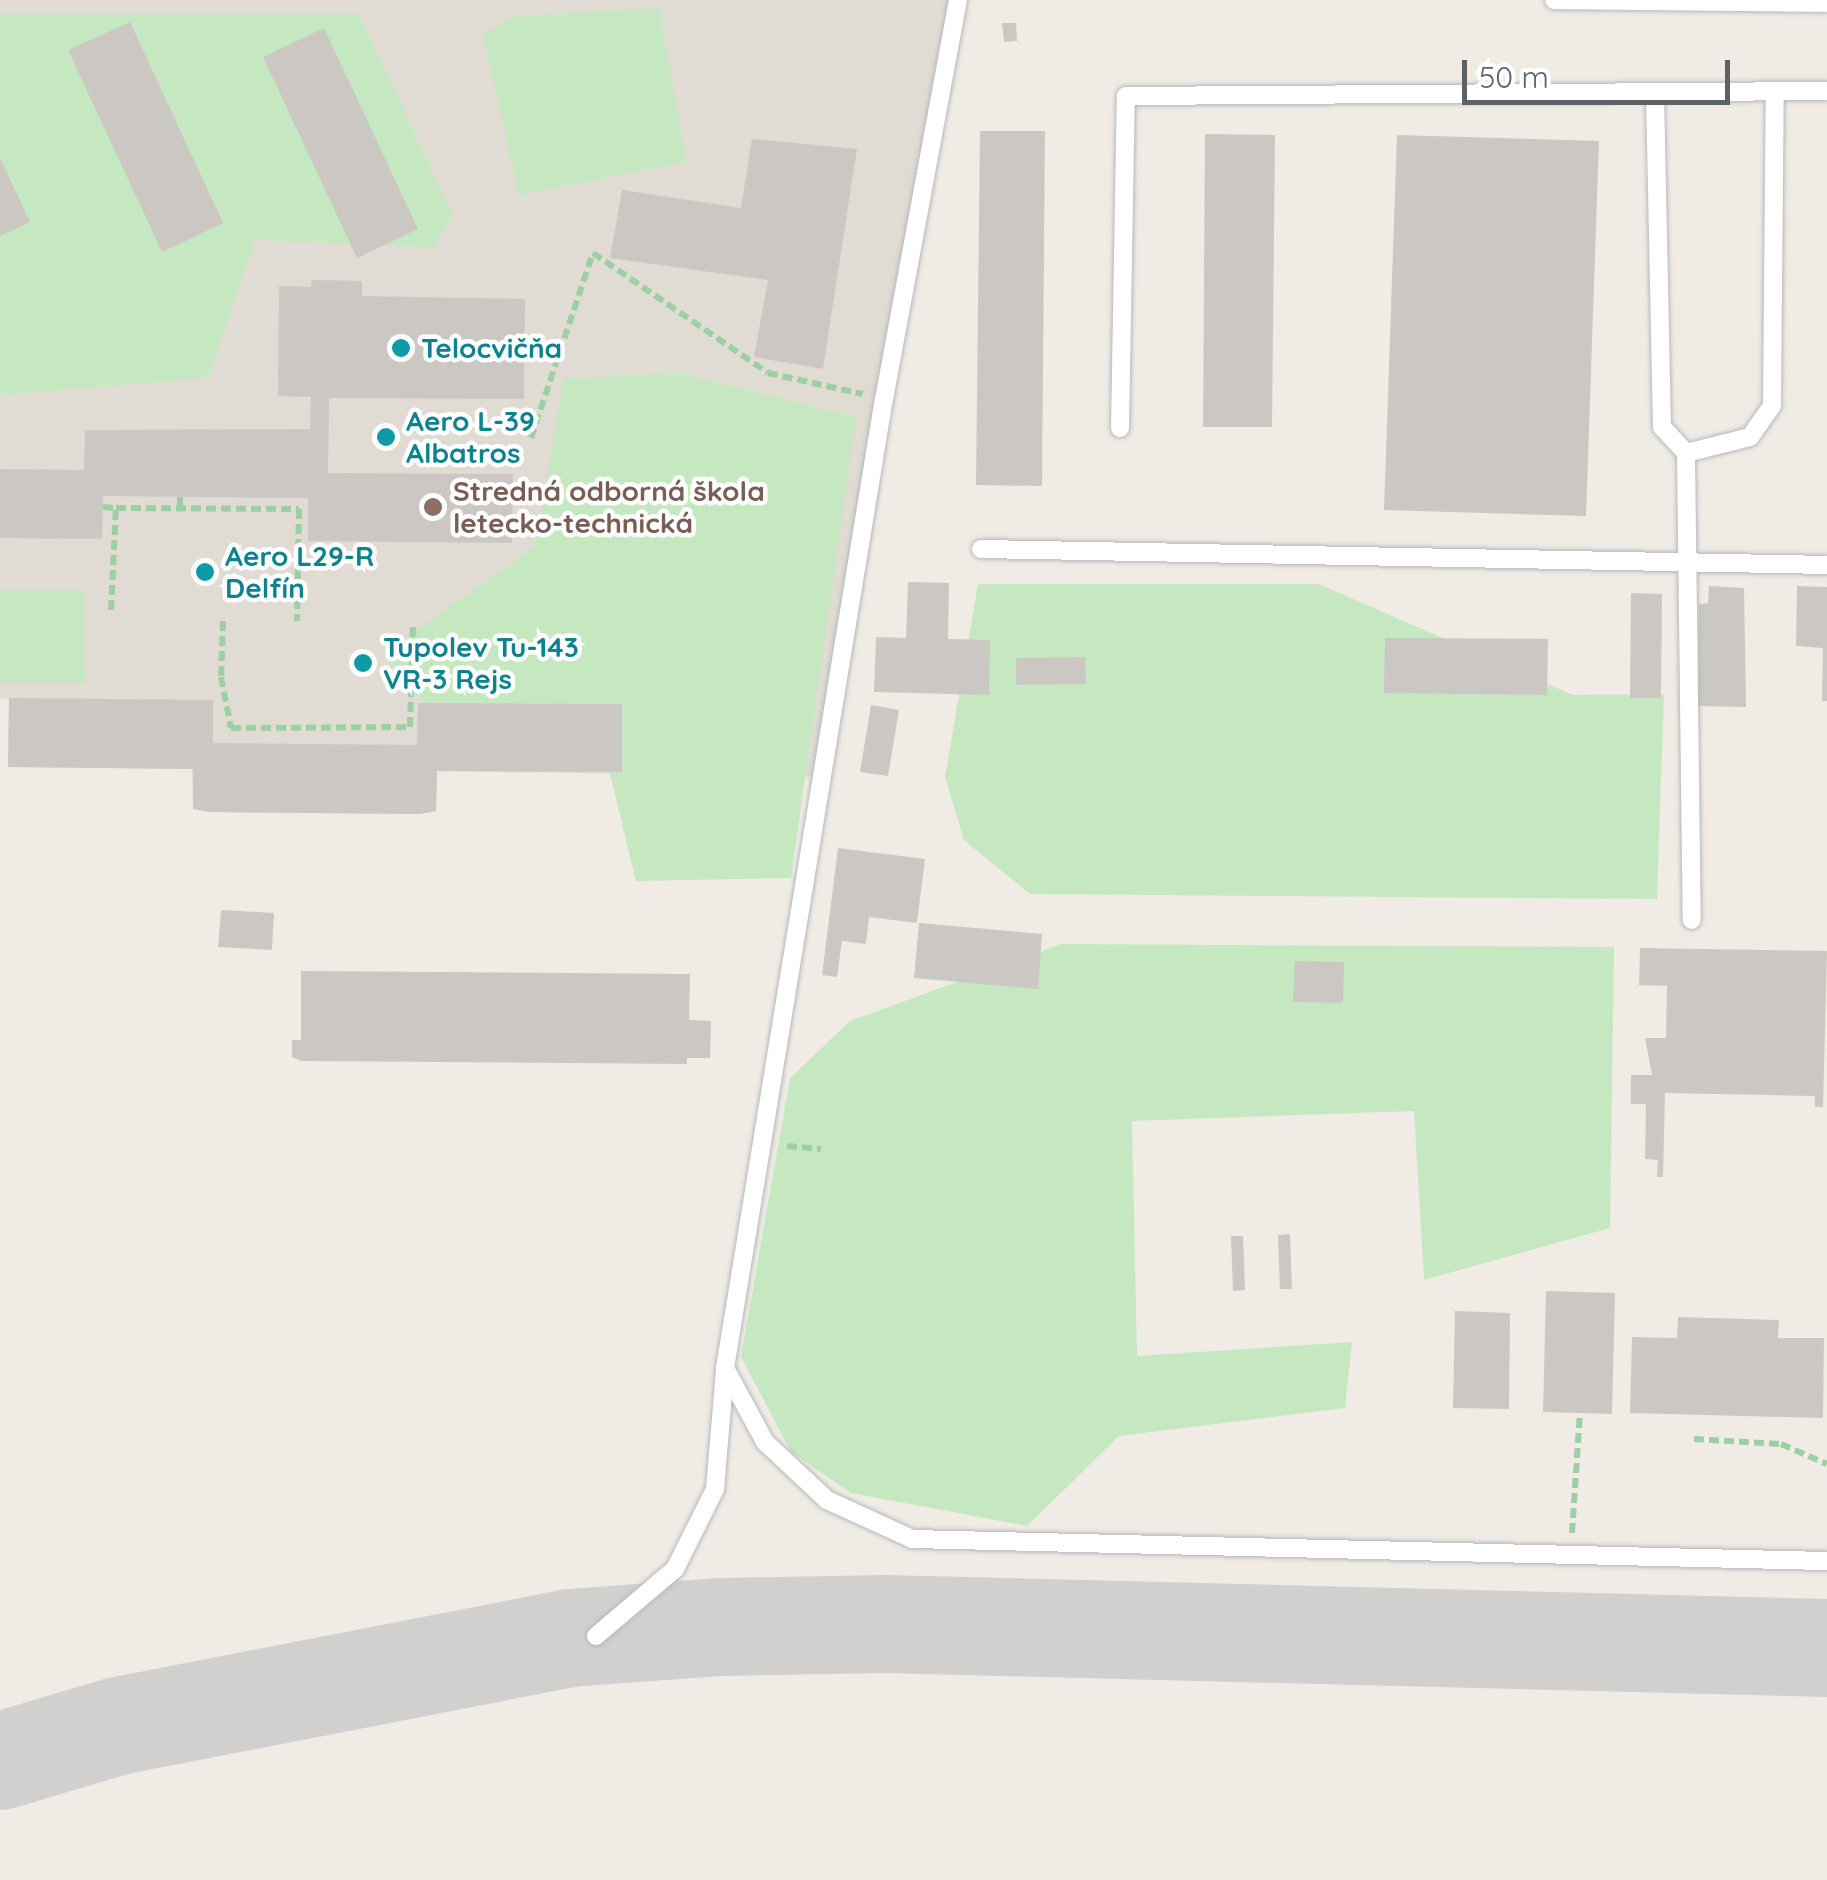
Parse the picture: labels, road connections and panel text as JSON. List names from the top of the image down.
{
  "places": [
    "Telocvičňa",
    "Aero L-39 Albatros",
    "Stredná odborná škola letecko-technická",
    "Aero L29-R Delfín",
    "Tupolev Tu-143 VR-3 Rejs"
  ],
  "scale_bar": "50 m"
}
